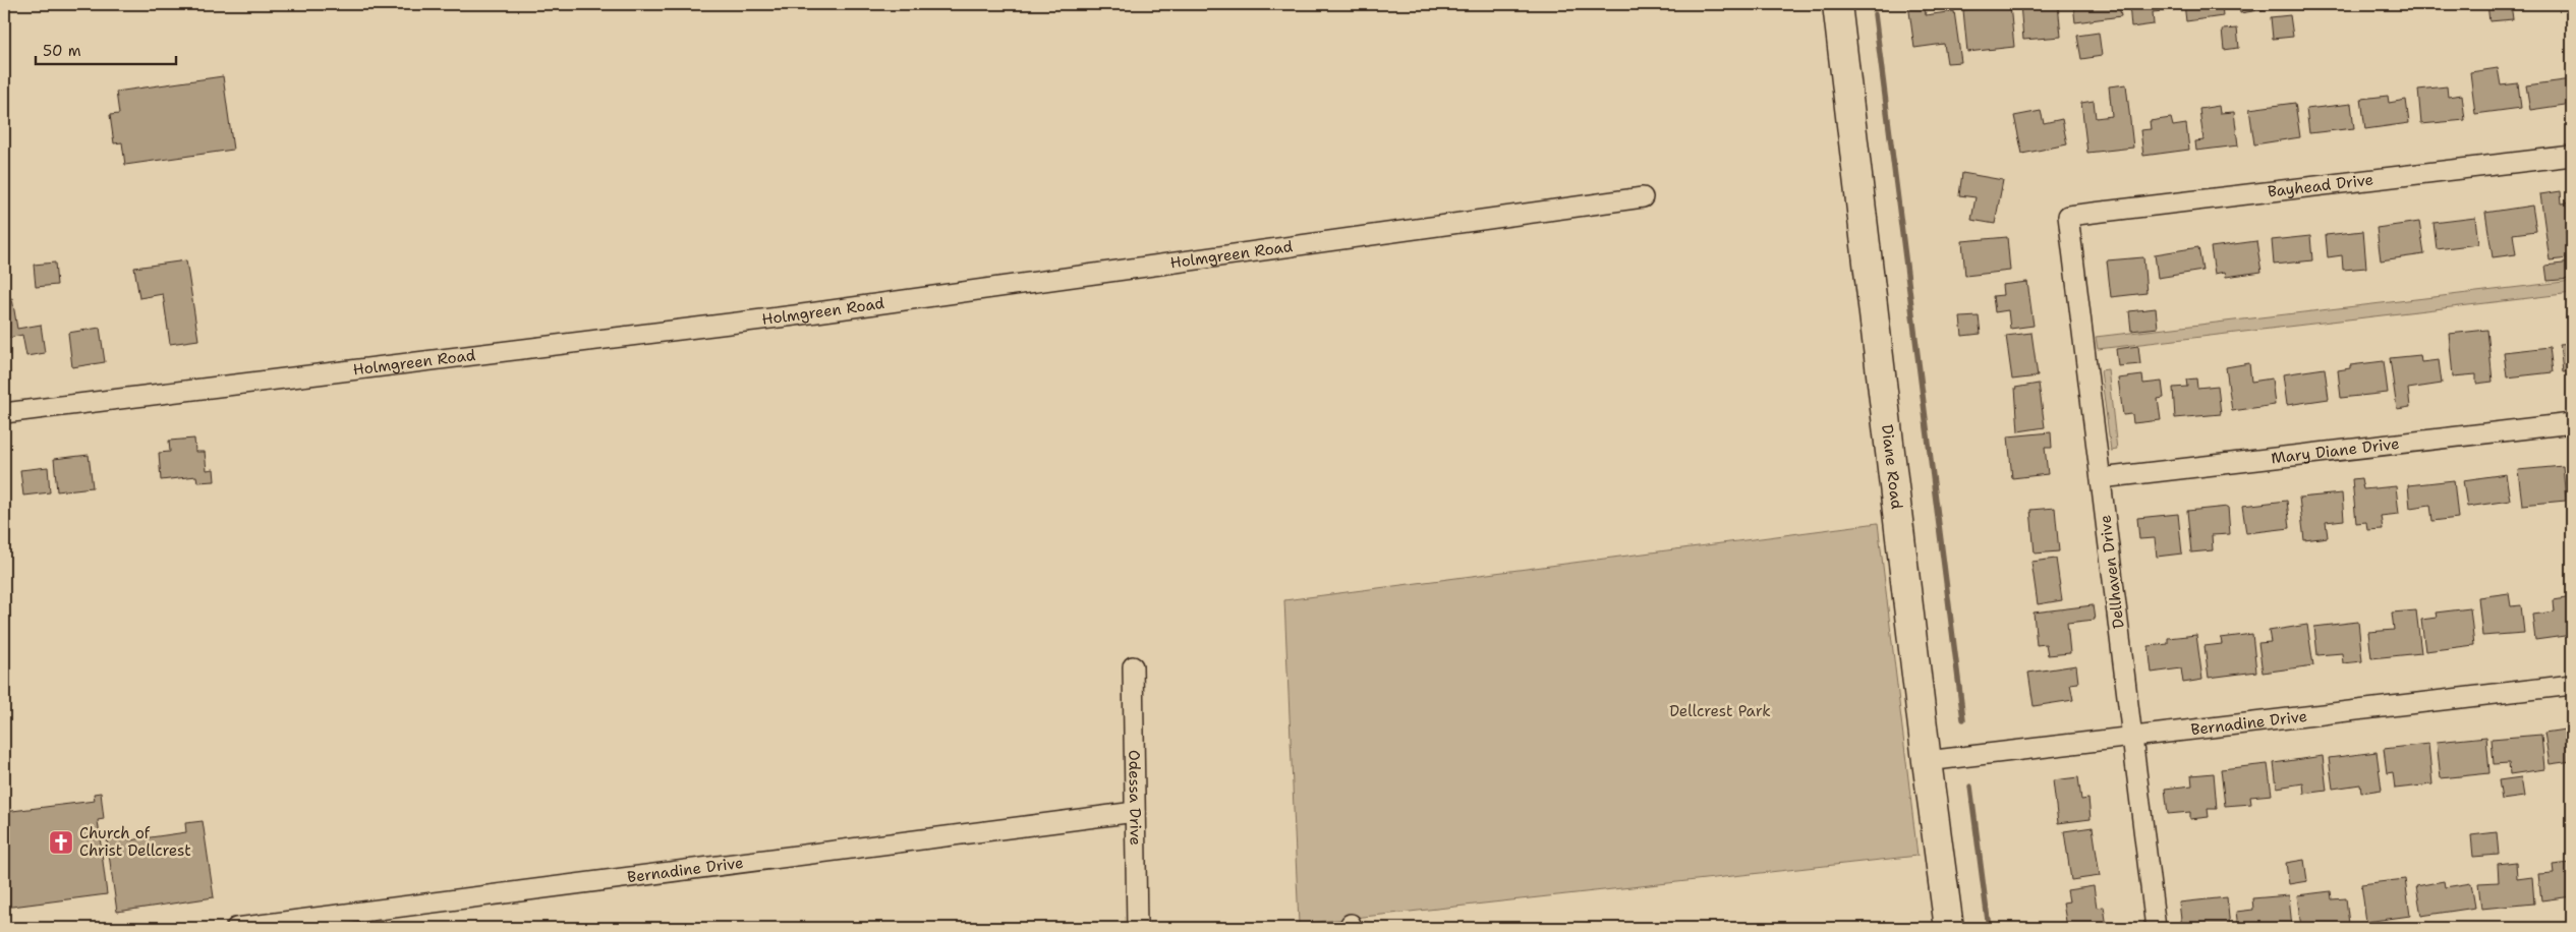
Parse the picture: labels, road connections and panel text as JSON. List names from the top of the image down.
{
  "streets": {
    "street": [
      "Bayhead Drive",
      "Holmgreen Road",
      "Mary Diane Drive",
      "Diane Road",
      "Dellhaven Drive",
      "Bernadine Drive",
      "Odessa Drive"
    ]
  },
  "crossings": [
    ["Bayhead Drive", "Dellhaven Drive"],
    ["Mary Diane Drive", "Dellhaven Drive"],
    ["Diane Road", "Bernadine Drive"],
    ["Dellhaven Drive", "Bernadine Drive"],
    ["Bernadine Drive", "Odessa Drive"]
  ],
  "parks": ["Dellcrest Park"],
  "places": {
    "church": ["Church of Christ Dellcrest"]
  },
  "scale_bar": "50 m"
}
